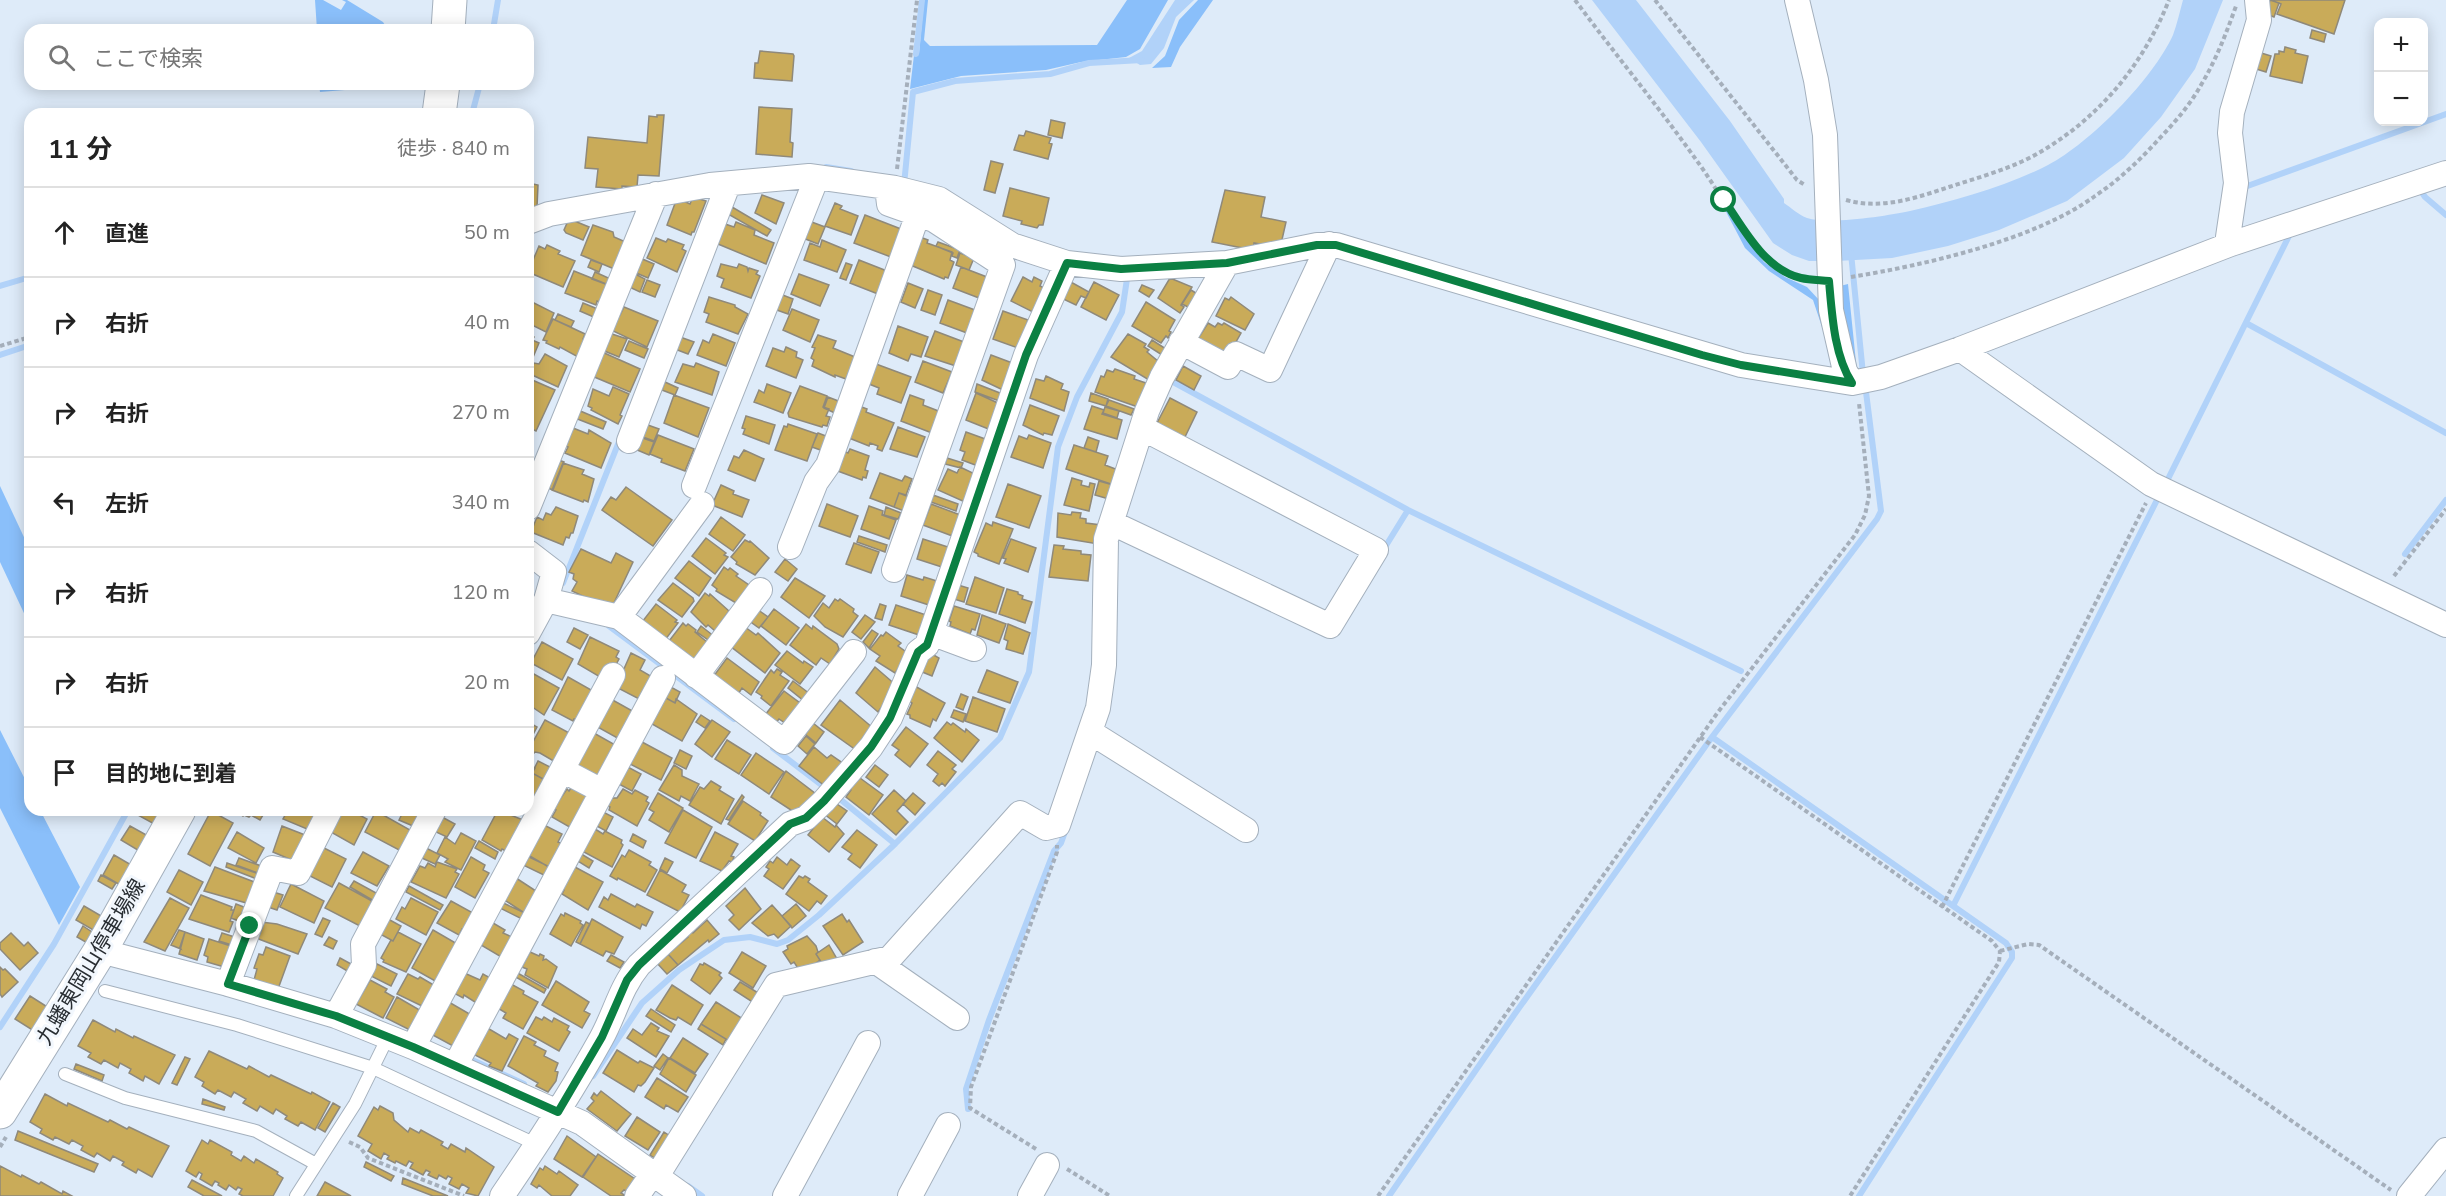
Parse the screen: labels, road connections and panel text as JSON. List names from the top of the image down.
{
  "streets": {
    "main road": ["九蟠東岡山停車場線"]
  },
  "page": {
    "map_buttons": ["+", "−"],
    "search": "ここで検索",
    "heading": ["11 分", "徒歩 · 840 m"],
    "list": [
      ["直進", "50 m"],
      ["右折", "40 m"],
      ["右折", "270 m"],
      ["左折", "340 m"],
      ["右折", "120 m"],
      ["右折", "20 m"],
      "目的地に到着"
    ]
  }
}
